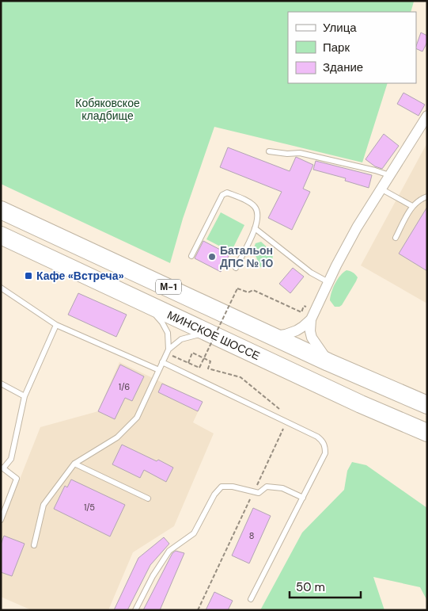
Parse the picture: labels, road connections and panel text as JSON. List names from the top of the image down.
{
  "streets": {
    "highway": ["М-1", "МИНСКОЕ ШОССЕ"]
  },
  "parks": ["Кобяковское кладбище"],
  "places": {
    "other": ["Батальон ДПС № 10"],
    "transit": ["Кафе «Встреча»"]
  },
  "house_numbers": ["1/6", "1/5", "8"],
  "legend": ["Улица", "Парк", "Здание"],
  "scale_bar": "50 m"
}
